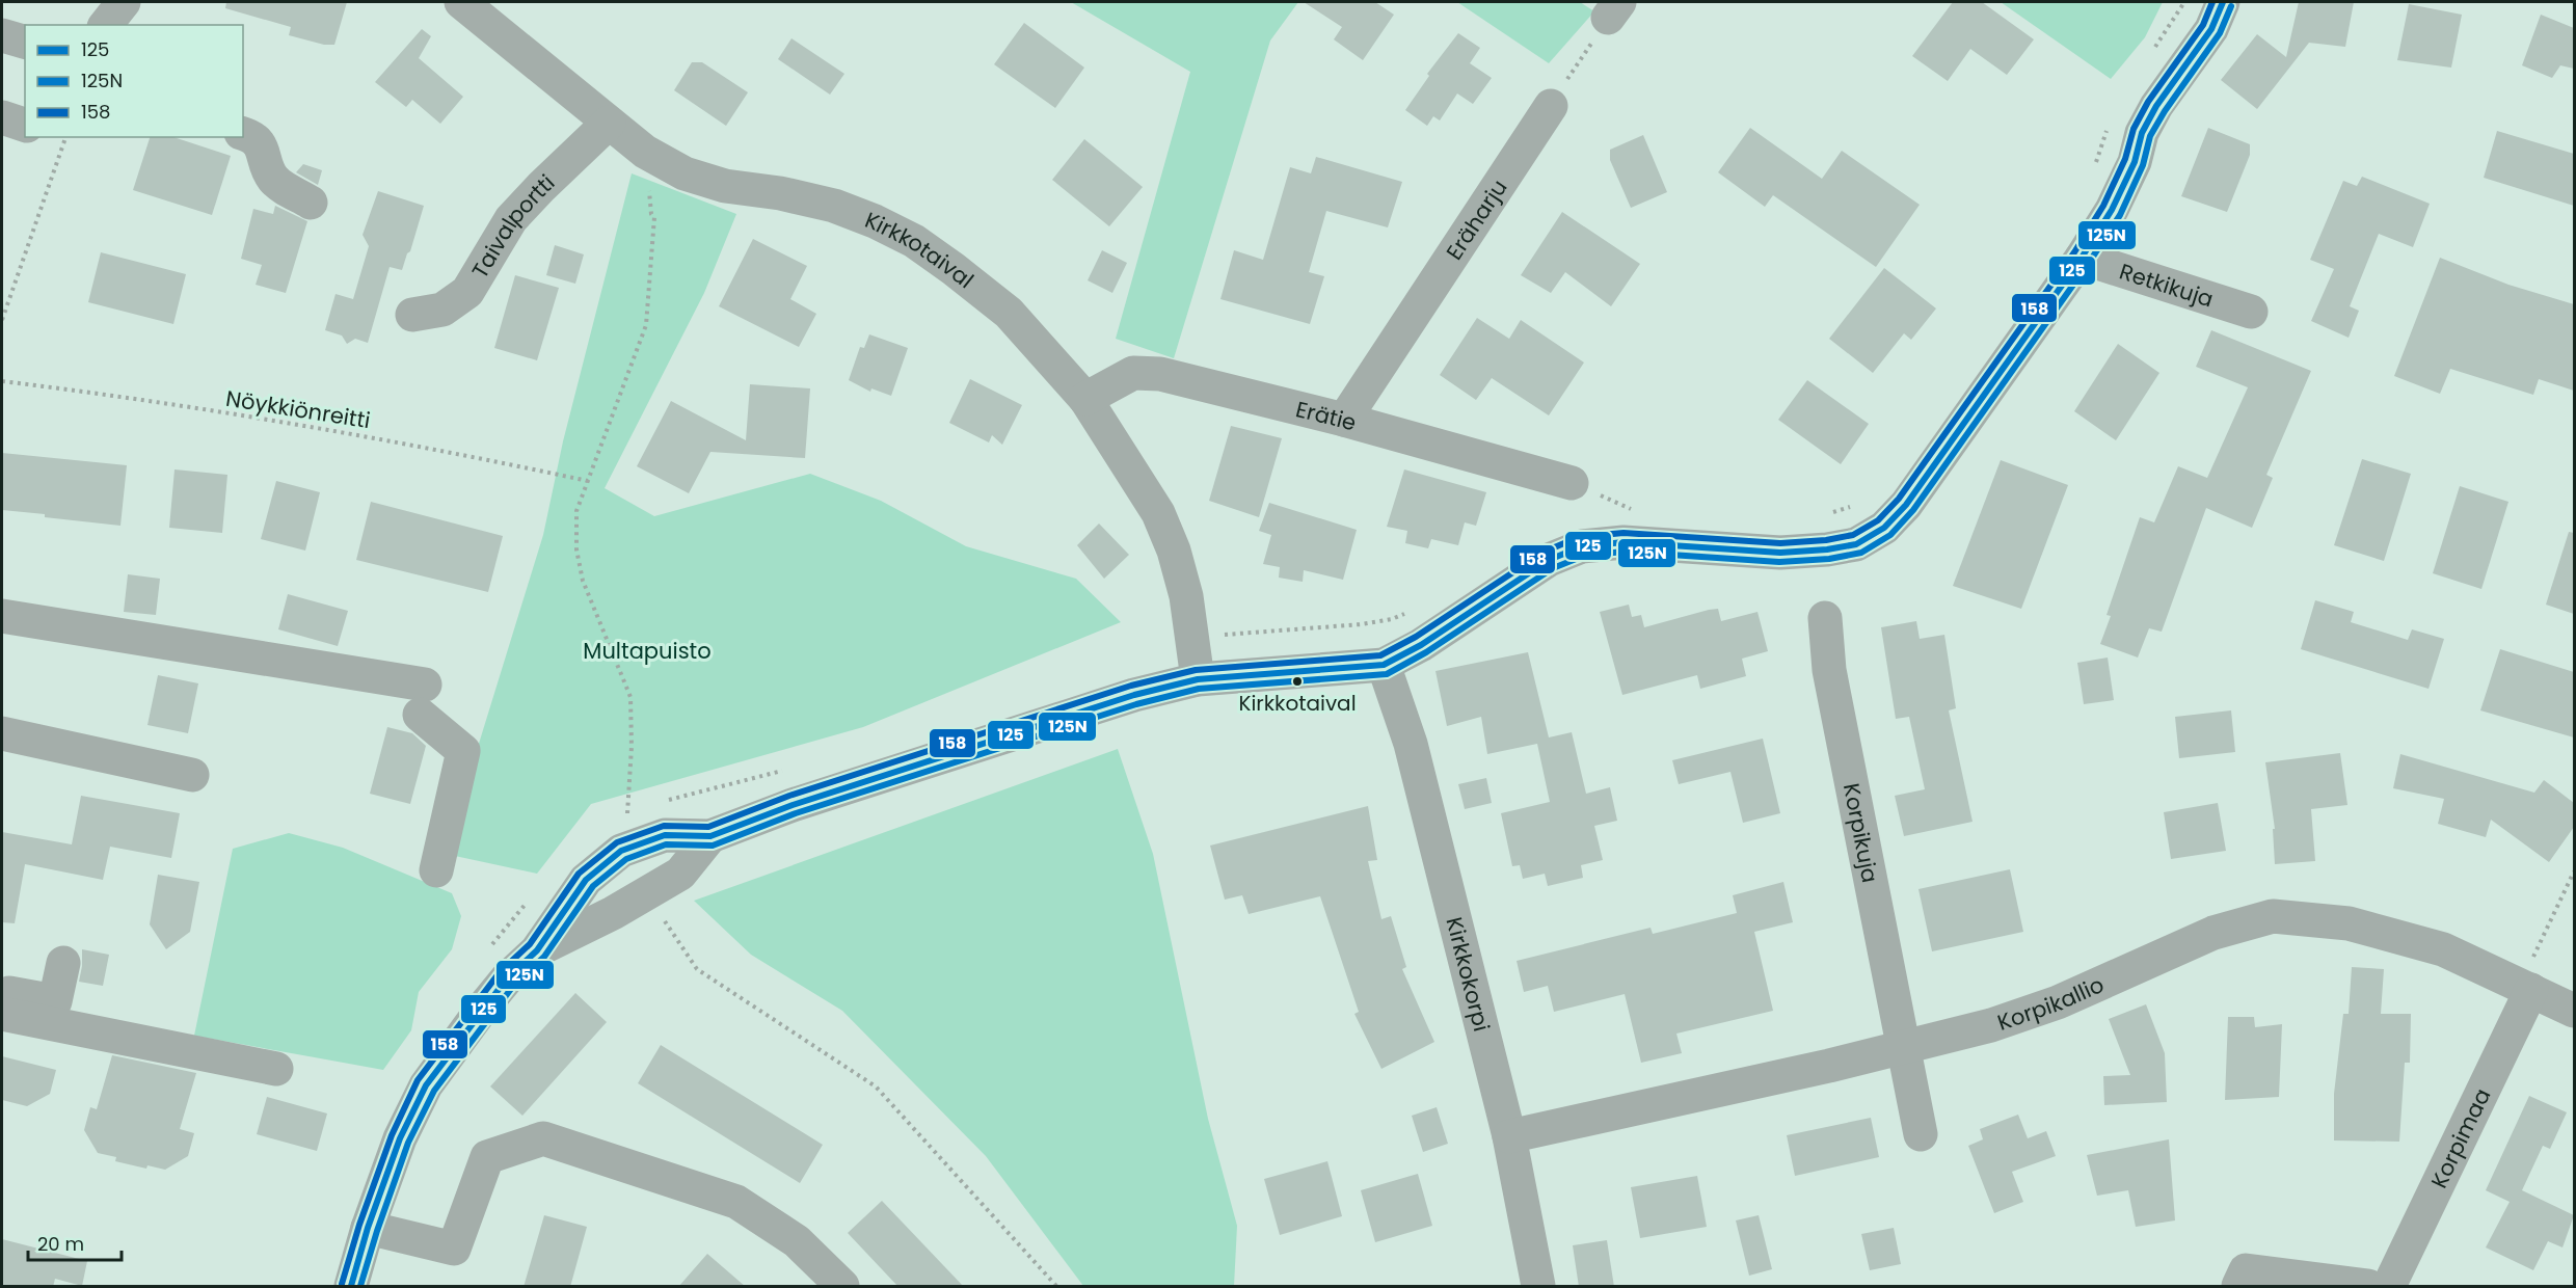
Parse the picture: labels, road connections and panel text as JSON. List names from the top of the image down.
{
  "streets": {
    "street": [
      "Eräharju",
      "Taivalportti",
      "Kirkkotaival",
      "Retkikuja",
      "Erätie",
      "Korpikuja",
      "Kirkkokorpi",
      "Korpikallio",
      "Korpimaa"
    ],
    "path": ["Nöykkiönreitti"]
  },
  "crossings": [
    ["Eräharju", "Erätie"],
    ["Taivalportti", "Kirkkotaival"],
    ["Kirkkotaival", "Erätie"],
    ["Korpikuja", "Korpikallio"],
    ["Kirkkokorpi", "Korpikallio"],
    ["Korpikallio", "Korpimaa"]
  ],
  "parks": ["Multapuisto"],
  "places": ["Kirkkotaival"],
  "lines": ["transit line 125", "transit line 158", "transit line 125N"],
  "legend": ["125", "125N", "158"],
  "scale_bar": "20 m"
}
